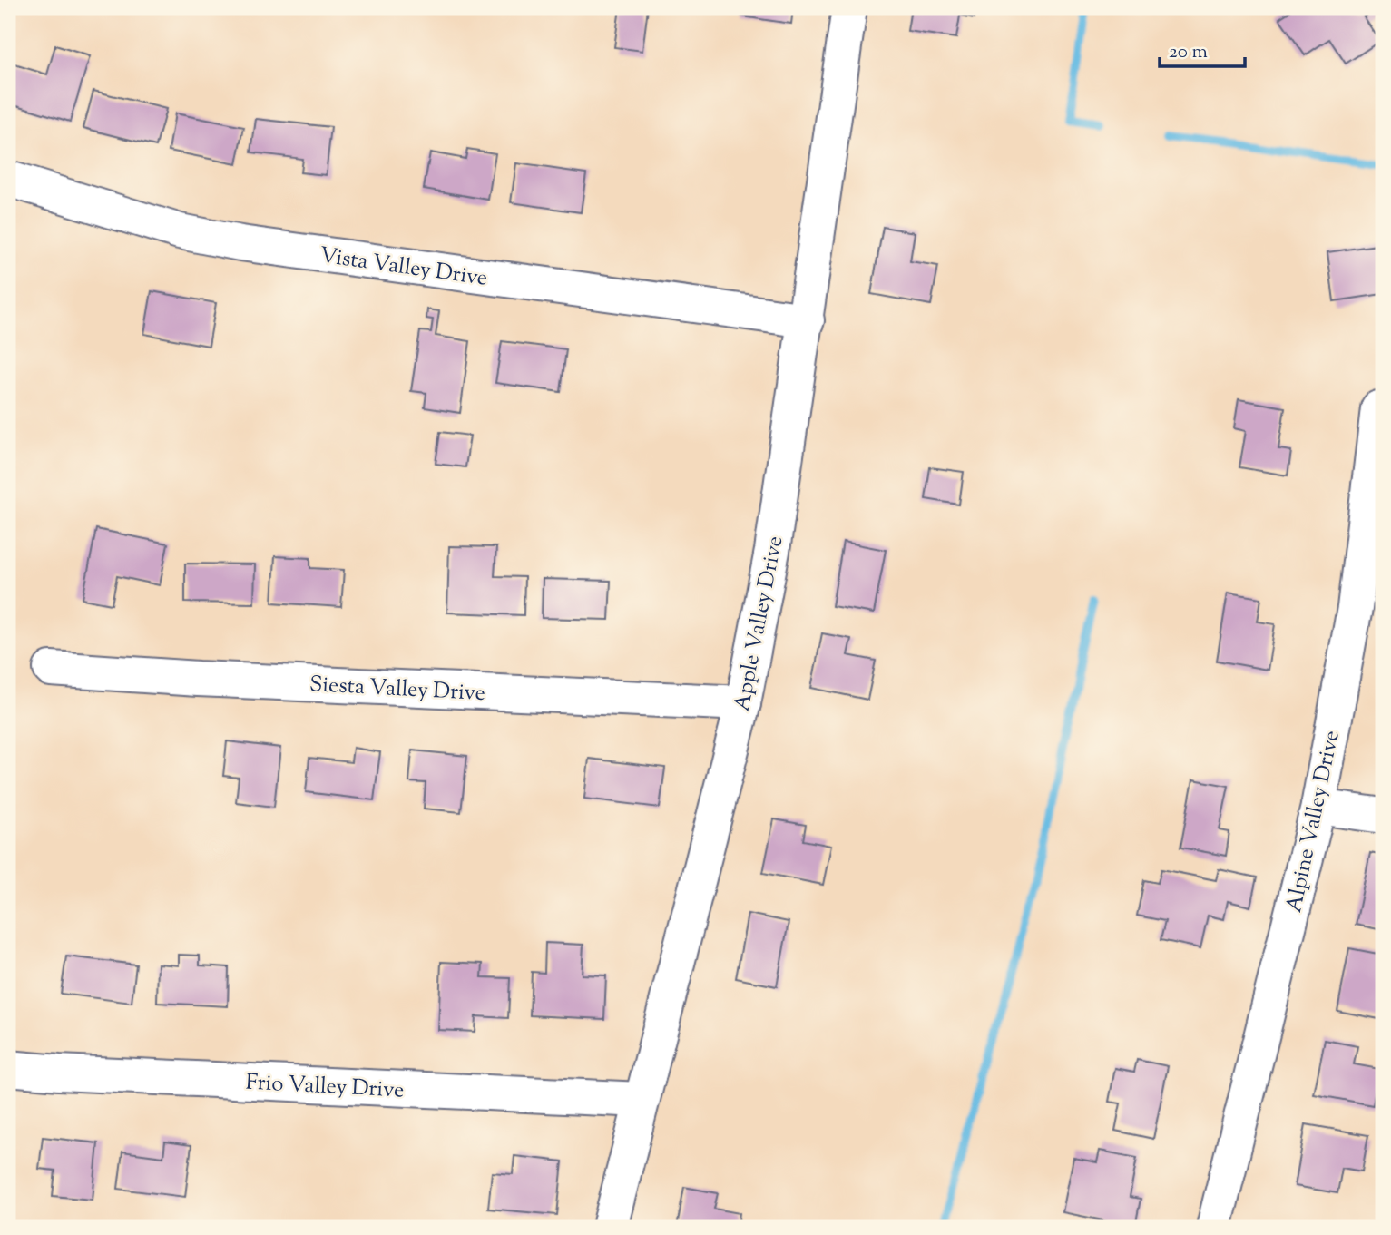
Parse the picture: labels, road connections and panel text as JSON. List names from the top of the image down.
{
  "streets": {
    "street": [
      "Vista Valley Drive",
      "Apple Valley Drive",
      "Siesta Valley Drive",
      "Alpine Valley Drive",
      "Frio Valley Drive"
    ]
  },
  "crossings": [
    ["Vista Valley Drive", "Apple Valley Drive"],
    ["Apple Valley Drive", "Siesta Valley Drive"],
    ["Apple Valley Drive", "Frio Valley Drive"]
  ],
  "scale_bar": "20 m"
}
